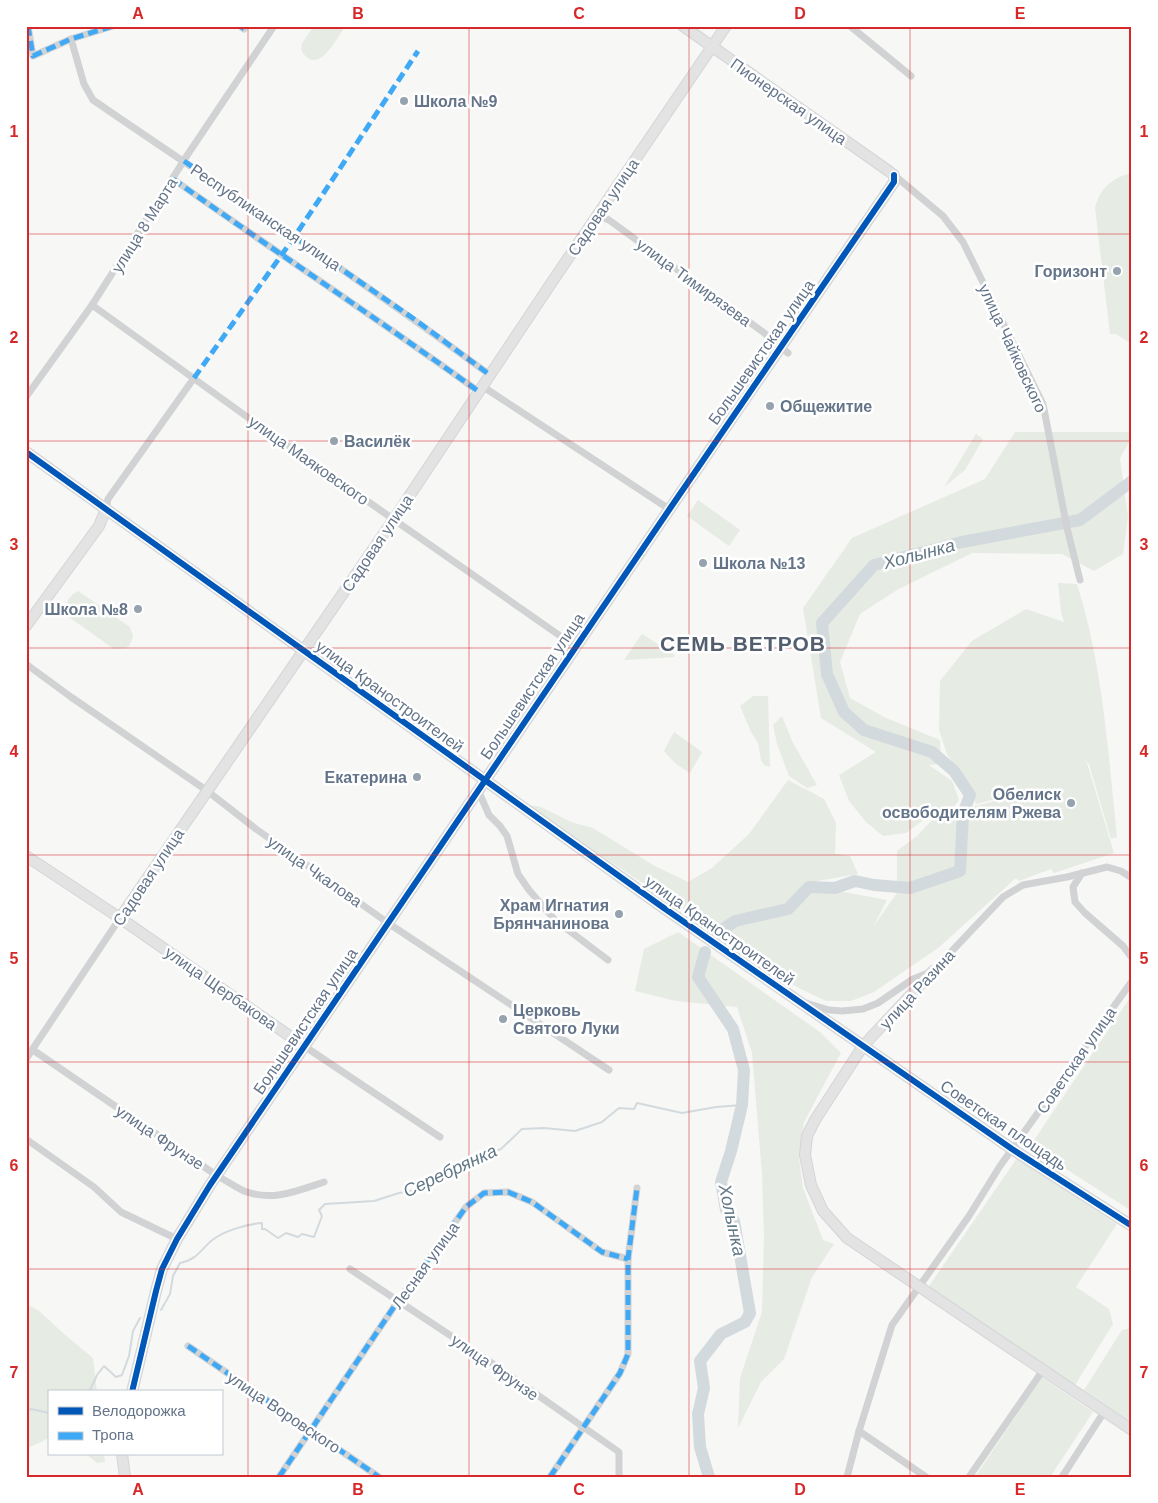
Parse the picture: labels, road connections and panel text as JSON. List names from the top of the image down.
{
  "streets": {
    "street": [
      "Пионерская улица",
      "Садовая улица",
      "Республиканская улица",
      "улица 8 Марта",
      "улица Тимирязева",
      "улица Чайковского",
      "Большевистская улица",
      "улица Маяковского",
      "улица Краностроителей",
      "улица Чкалова",
      "улица Щербакова",
      "улица Разина",
      "Советская улица",
      "Советская площадь",
      "улица Фрунзе",
      "Лесная улица",
      "улица Воровского"
    ]
  },
  "crossings": [
    ["Пионерская улица", "Садовая улица"],
    ["Пионерская улица", "улица Чайковского"],
    ["Пионерская улица", "Большевистская улица"],
    ["Садовая улица", "Республиканская улица"],
    ["Садовая улица", "улица Тимирязева"],
    ["Садовая улица", "улица Маяковского"],
    ["Садовая улица", "улица Краностроителей"],
    ["Садовая улица", "улица Чкалова"],
    ["Садовая улица", "улица Щербакова"],
    ["Садовая улица", "улица Фрунзе"],
    ["Республиканская улица", "улица 8 Марта"],
    ["Республиканская улица", "Большевистская улица"],
    ["улица 8 Марта", "улица Маяковского"],
    ["улица Тимирязева", "Большевистская улица"],
    ["улица Чайковского", "Большевистская улица"],
    ["Большевистская улица", "улица Маяковского"],
    ["Большевистская улица", "улица Краностроителей"],
    ["Большевистская улица", "улица Чкалова"],
    ["Большевистская улица", "улица Щербакова"],
    ["Большевистская улица", "улица Фрунзе"],
    ["улица Краностроителей", "улица Разина"],
    ["улица Краностроителей", "Советская площадь"],
    ["улица Разина", "Советская улица"],
    ["улица Разина", "Советская площадь"],
    ["Советская улица", "Советская площадь"],
    ["улица Фрунзе", "Лесная улица"],
    ["Лесная улица", "улица Воровского"]
  ],
  "districts": ["СЕМЬ ВЕТРОВ"],
  "water": ["Холынка", "Серебрянка"],
  "places": [
    "Школа №9",
    "Горизонт",
    "Общежитие",
    "Василёк",
    "Школа №13",
    "Школа №8",
    "Екатерина",
    "Обелиск освободителям Ржева",
    "Храм Игнатия Брянчанинова",
    "Церковь Святого Луки"
  ],
  "legend": ["Велодорожка", "Тропа"],
  "grid": {
    "columns": [
      "A",
      "B",
      "C",
      "D",
      "E"
    ],
    "rows": [
      "1",
      "2",
      "3",
      "4",
      "5",
      "6",
      "7"
    ]
  }
}
